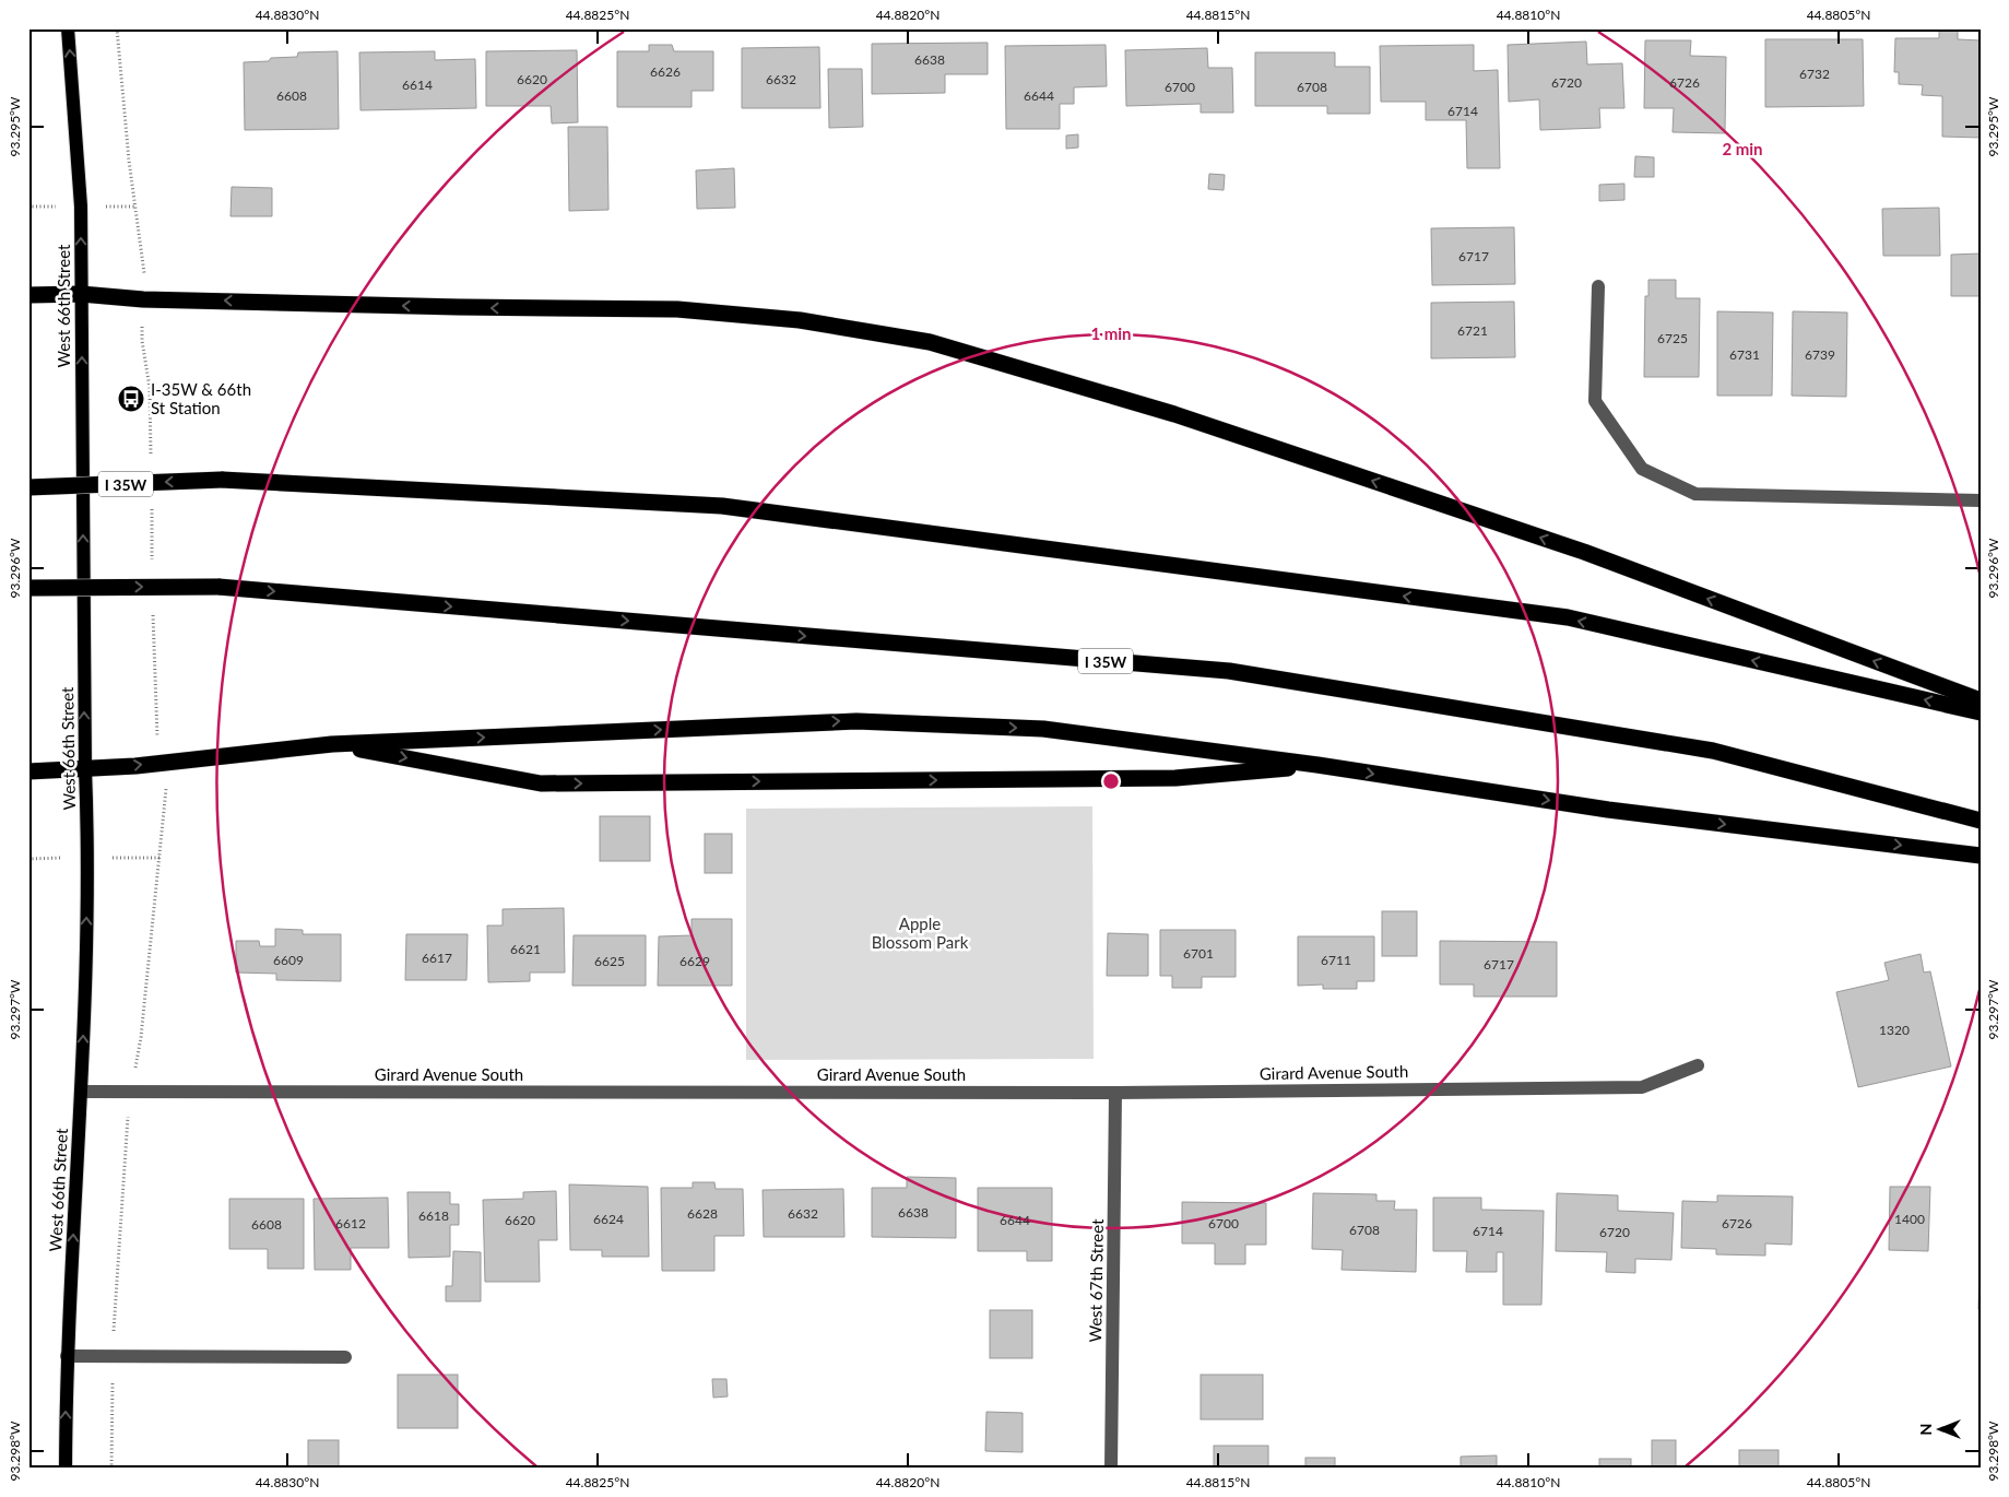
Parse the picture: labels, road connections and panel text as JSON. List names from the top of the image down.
{
  "streets": {
    "highway": ["I 35W"],
    "main road": ["West 66th Street"],
    "street": ["Girard Avenue South", "West 67th Street"]
  },
  "crossings": [
    ["West 66th Street", "Girard Avenue South"],
    ["Girard Avenue South", "West 67th Street"]
  ],
  "one_way": ["West 66th Street"],
  "parks": ["Apple Blossom Park"],
  "places": {
    "bus stop": ["I-35W & 66th St Station"]
  },
  "house_numbers": [
    "6638",
    "6626",
    "6732",
    "6620",
    "6632",
    "6720",
    "6726",
    "6614",
    "6700",
    "6708",
    "6608",
    "6644",
    "6714",
    "6717",
    "6721",
    "6725",
    "6731",
    "6739",
    "6621",
    "6701",
    "6617",
    "6609",
    "6711",
    "6625",
    "6629",
    "6717",
    "1320",
    "6638",
    "6628",
    "6632",
    "6618",
    "6624",
    "1400",
    "6620",
    "6644",
    "6612",
    "6700",
    "6726",
    "6608",
    "6708",
    "6714",
    "6720"
  ],
  "north": "left",
  "coordinates": [
    "44.8830°N",
    "44.8825°N",
    "44.8820°N",
    "44.8815°N",
    "44.8810°N",
    "44.8805°N",
    "93.295°W",
    "93.296°W",
    "93.297°W",
    "93.298°W"
  ],
  "rings": ["2 min", "1 min"]
}
